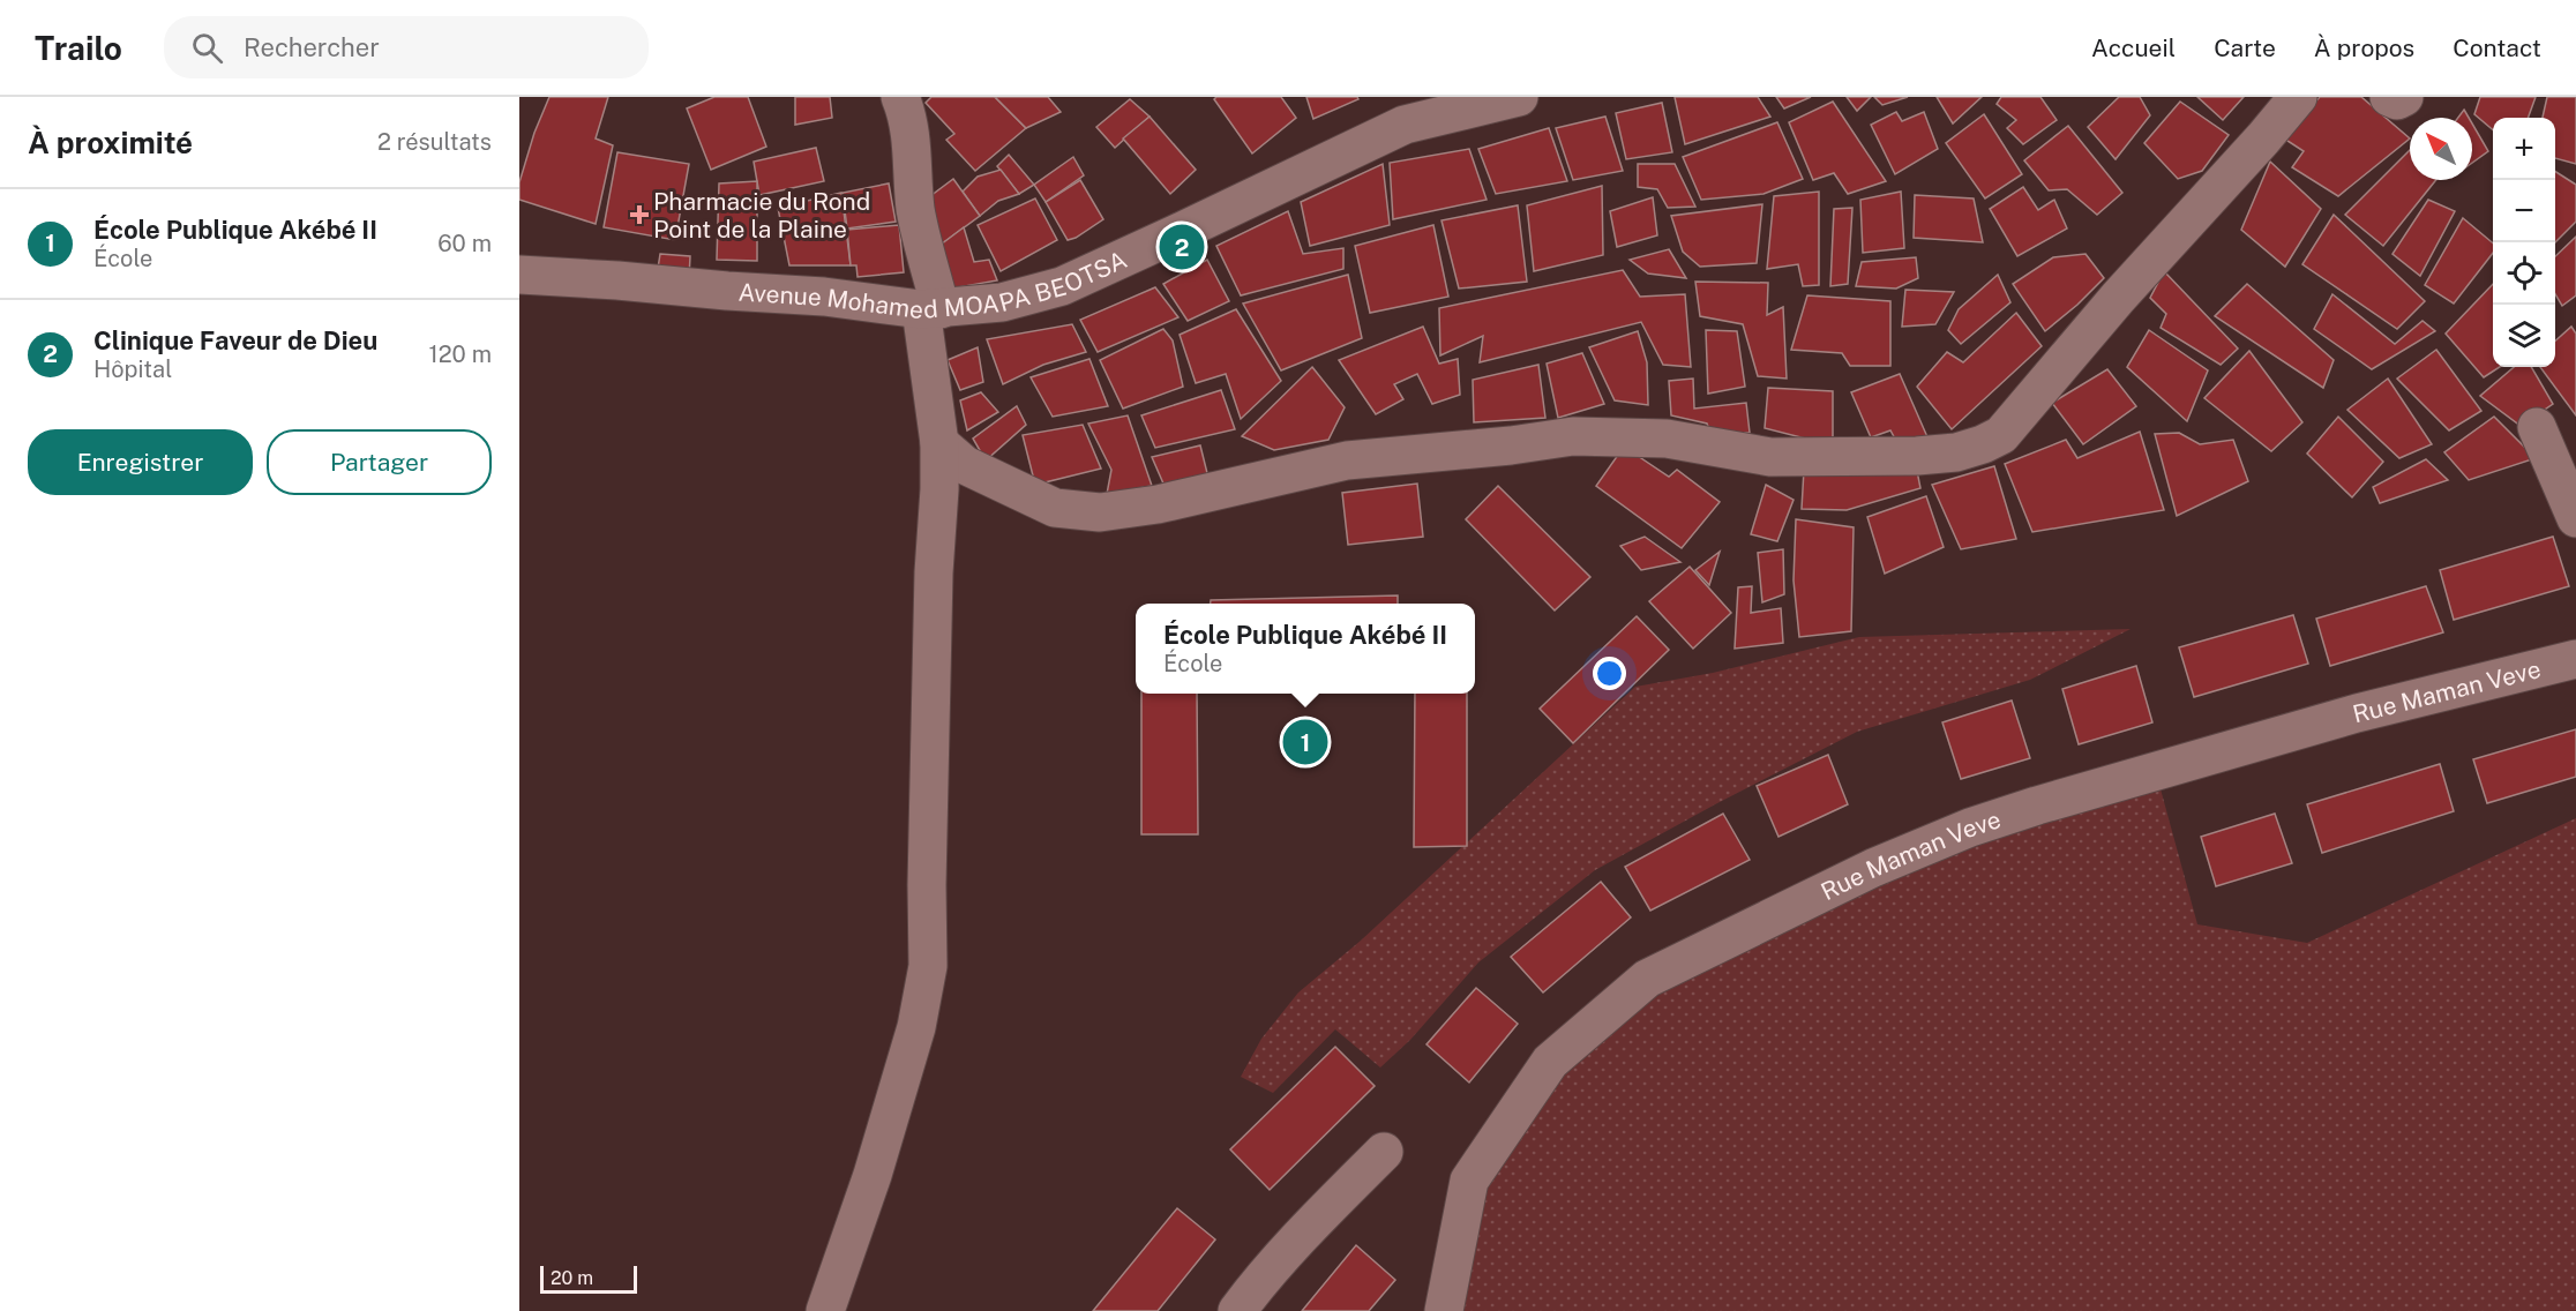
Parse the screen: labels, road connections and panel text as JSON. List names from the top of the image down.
{
  "streets": {
    "street": ["Avenue Mohamed MOAPA BEOTSA", "Rue Maman Veve"]
  },
  "places": {
    "health": ["Pharmacie du Rond Point de la Plaine"]
  },
  "scale_bar": "20 m",
  "north": "top left",
  "page": {
    "header": "Trailo",
    "search": "Rechercher",
    "nav": [
      "Accueil",
      "Carte",
      "À propos",
      "Contact"
    ],
    "heading": ["À proximité", "2 résultats"],
    "map_buttons": ["+", "−"],
    "list": [
      {
        "mark": "1",
        "name": "École Publique Akébé II",
        "note": "École",
        "value": "60 m"
      },
      {
        "mark": "2",
        "name": "Clinique Faveur de Dieu",
        "note": "Hôpital",
        "value": "120 m"
      }
    ],
    "pins": ["2", "1"],
    "buttons": ["Enregistrer", "Partager"],
    "popup": ["École Publique Akébé II", "École"],
    "scale": "20 m"
  }
}
